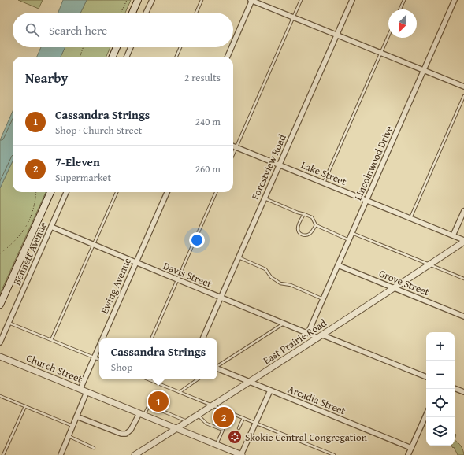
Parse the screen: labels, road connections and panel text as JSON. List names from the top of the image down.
{
  "streets": {
    "street": [
      "Lincolnwood Drive",
      "Forestview Road",
      "Lake Street",
      "Bennett Avenue",
      "Davis Street",
      "Grove Street",
      "Ewing Avenue",
      "East Prairie Road",
      "Church Street",
      "Arcadia Street"
    ]
  },
  "crossings": [
    ["Lincolnwood Drive", "Lake Street"],
    ["Lincolnwood Drive", "Davis Street"],
    ["Lincolnwood Drive", "Grove Street"],
    ["Forestview Road", "Lake Street"],
    ["Forestview Road", "Davis Street"],
    ["Lake Street", "East Prairie Road"],
    ["Bennett Avenue", "Davis Street"],
    ["Davis Street", "Ewing Avenue"],
    ["Davis Street", "East Prairie Road"],
    ["Grove Street", "East Prairie Road"],
    ["Ewing Avenue", "Church Street"],
    ["East Prairie Road", "Church Street"],
    ["East Prairie Road", "Arcadia Street"]
  ],
  "places": {
    "synagogue": ["Skokie Central Congregation"]
  },
  "north": "bottom left",
  "page": {
    "search": "Search here",
    "heading": ["Nearby", "2 results"],
    "list": [
      {
        "mark": "1",
        "name": "Cassandra Strings",
        "note": "Shop · Church Street",
        "value": "240 m"
      },
      {
        "mark": "2",
        "name": "7-Eleven",
        "note": "Supermarket",
        "value": "260 m"
      }
    ],
    "map_buttons": ["+", "−"],
    "popup": ["Cassandra Strings", "Shop"],
    "pins": ["1", "2"]
  }
}
